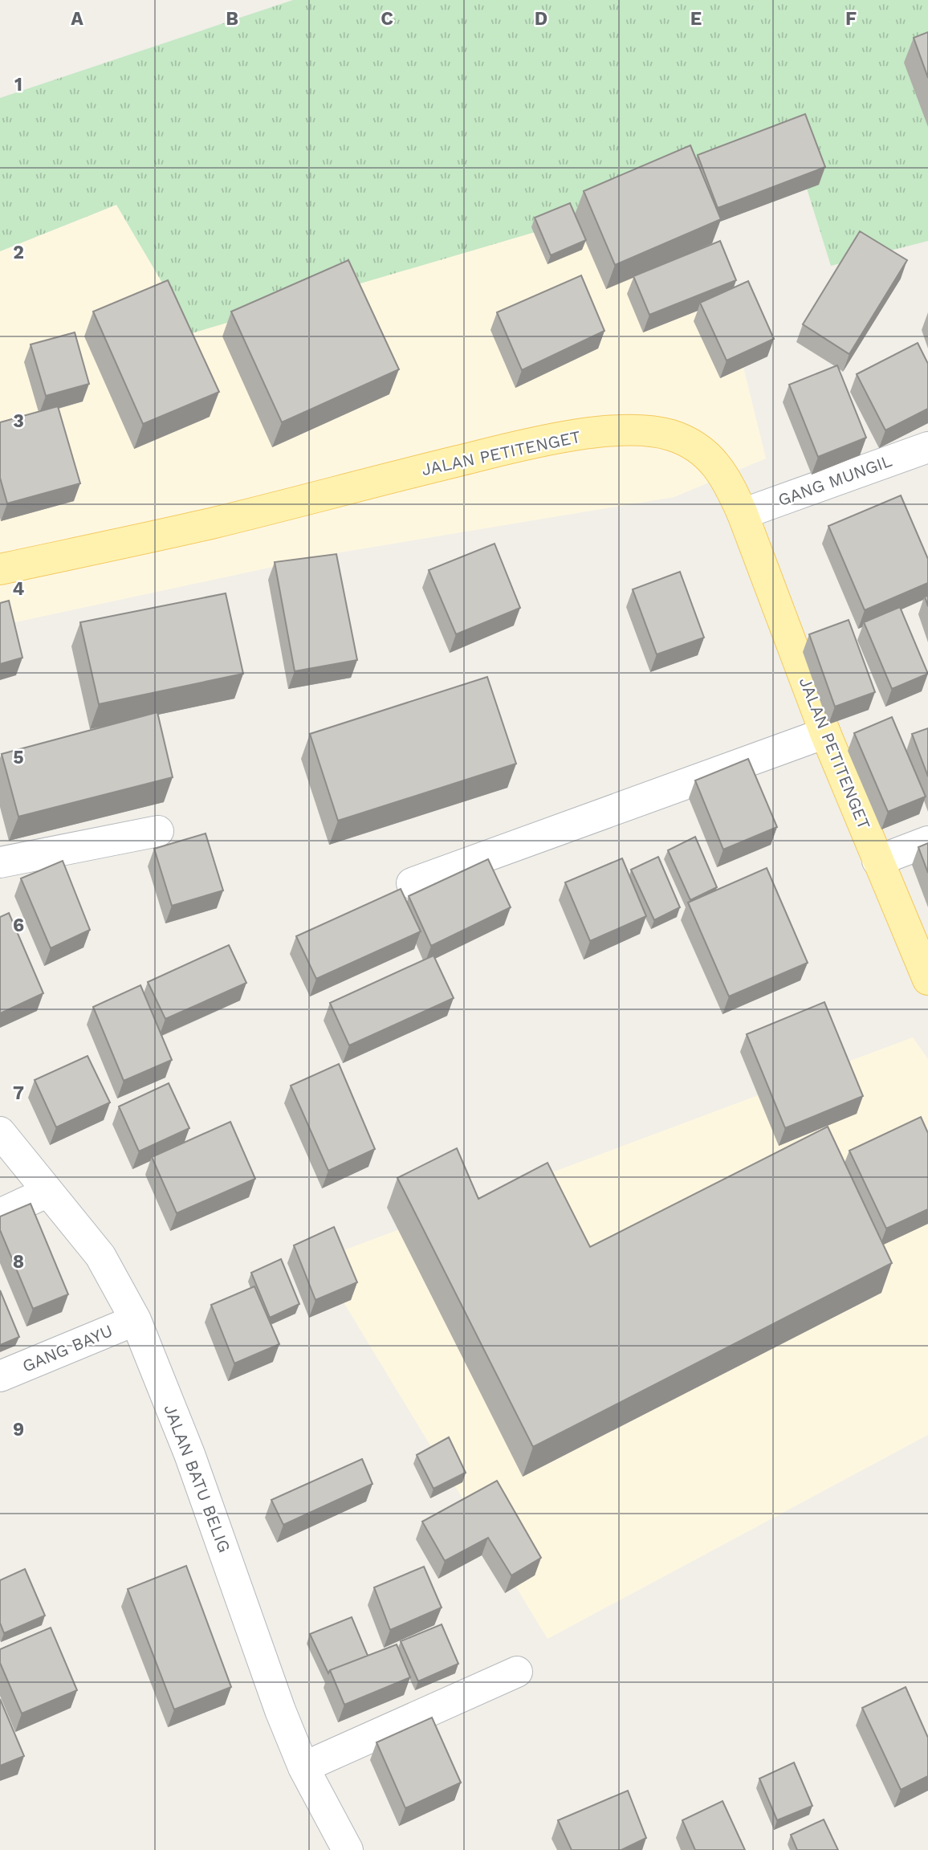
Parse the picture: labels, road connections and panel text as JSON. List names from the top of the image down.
{
  "streets": {
    "main road": ["JALAN PETITENGET"],
    "street": ["GANG MUNGIL", "GANG BAYU", "JALAN BATU BELIG"]
  },
  "crossings": [
    ["JALAN PETITENGET", "GANG MUNGIL"],
    ["GANG BAYU", "JALAN BATU BELIG"]
  ],
  "grid": {
    "columns": [
      "A",
      "B",
      "C",
      "D",
      "E",
      "F"
    ],
    "rows": [
      "1",
      "2",
      "3",
      "4",
      "5",
      "6",
      "7",
      "8",
      "9"
    ]
  }
}
